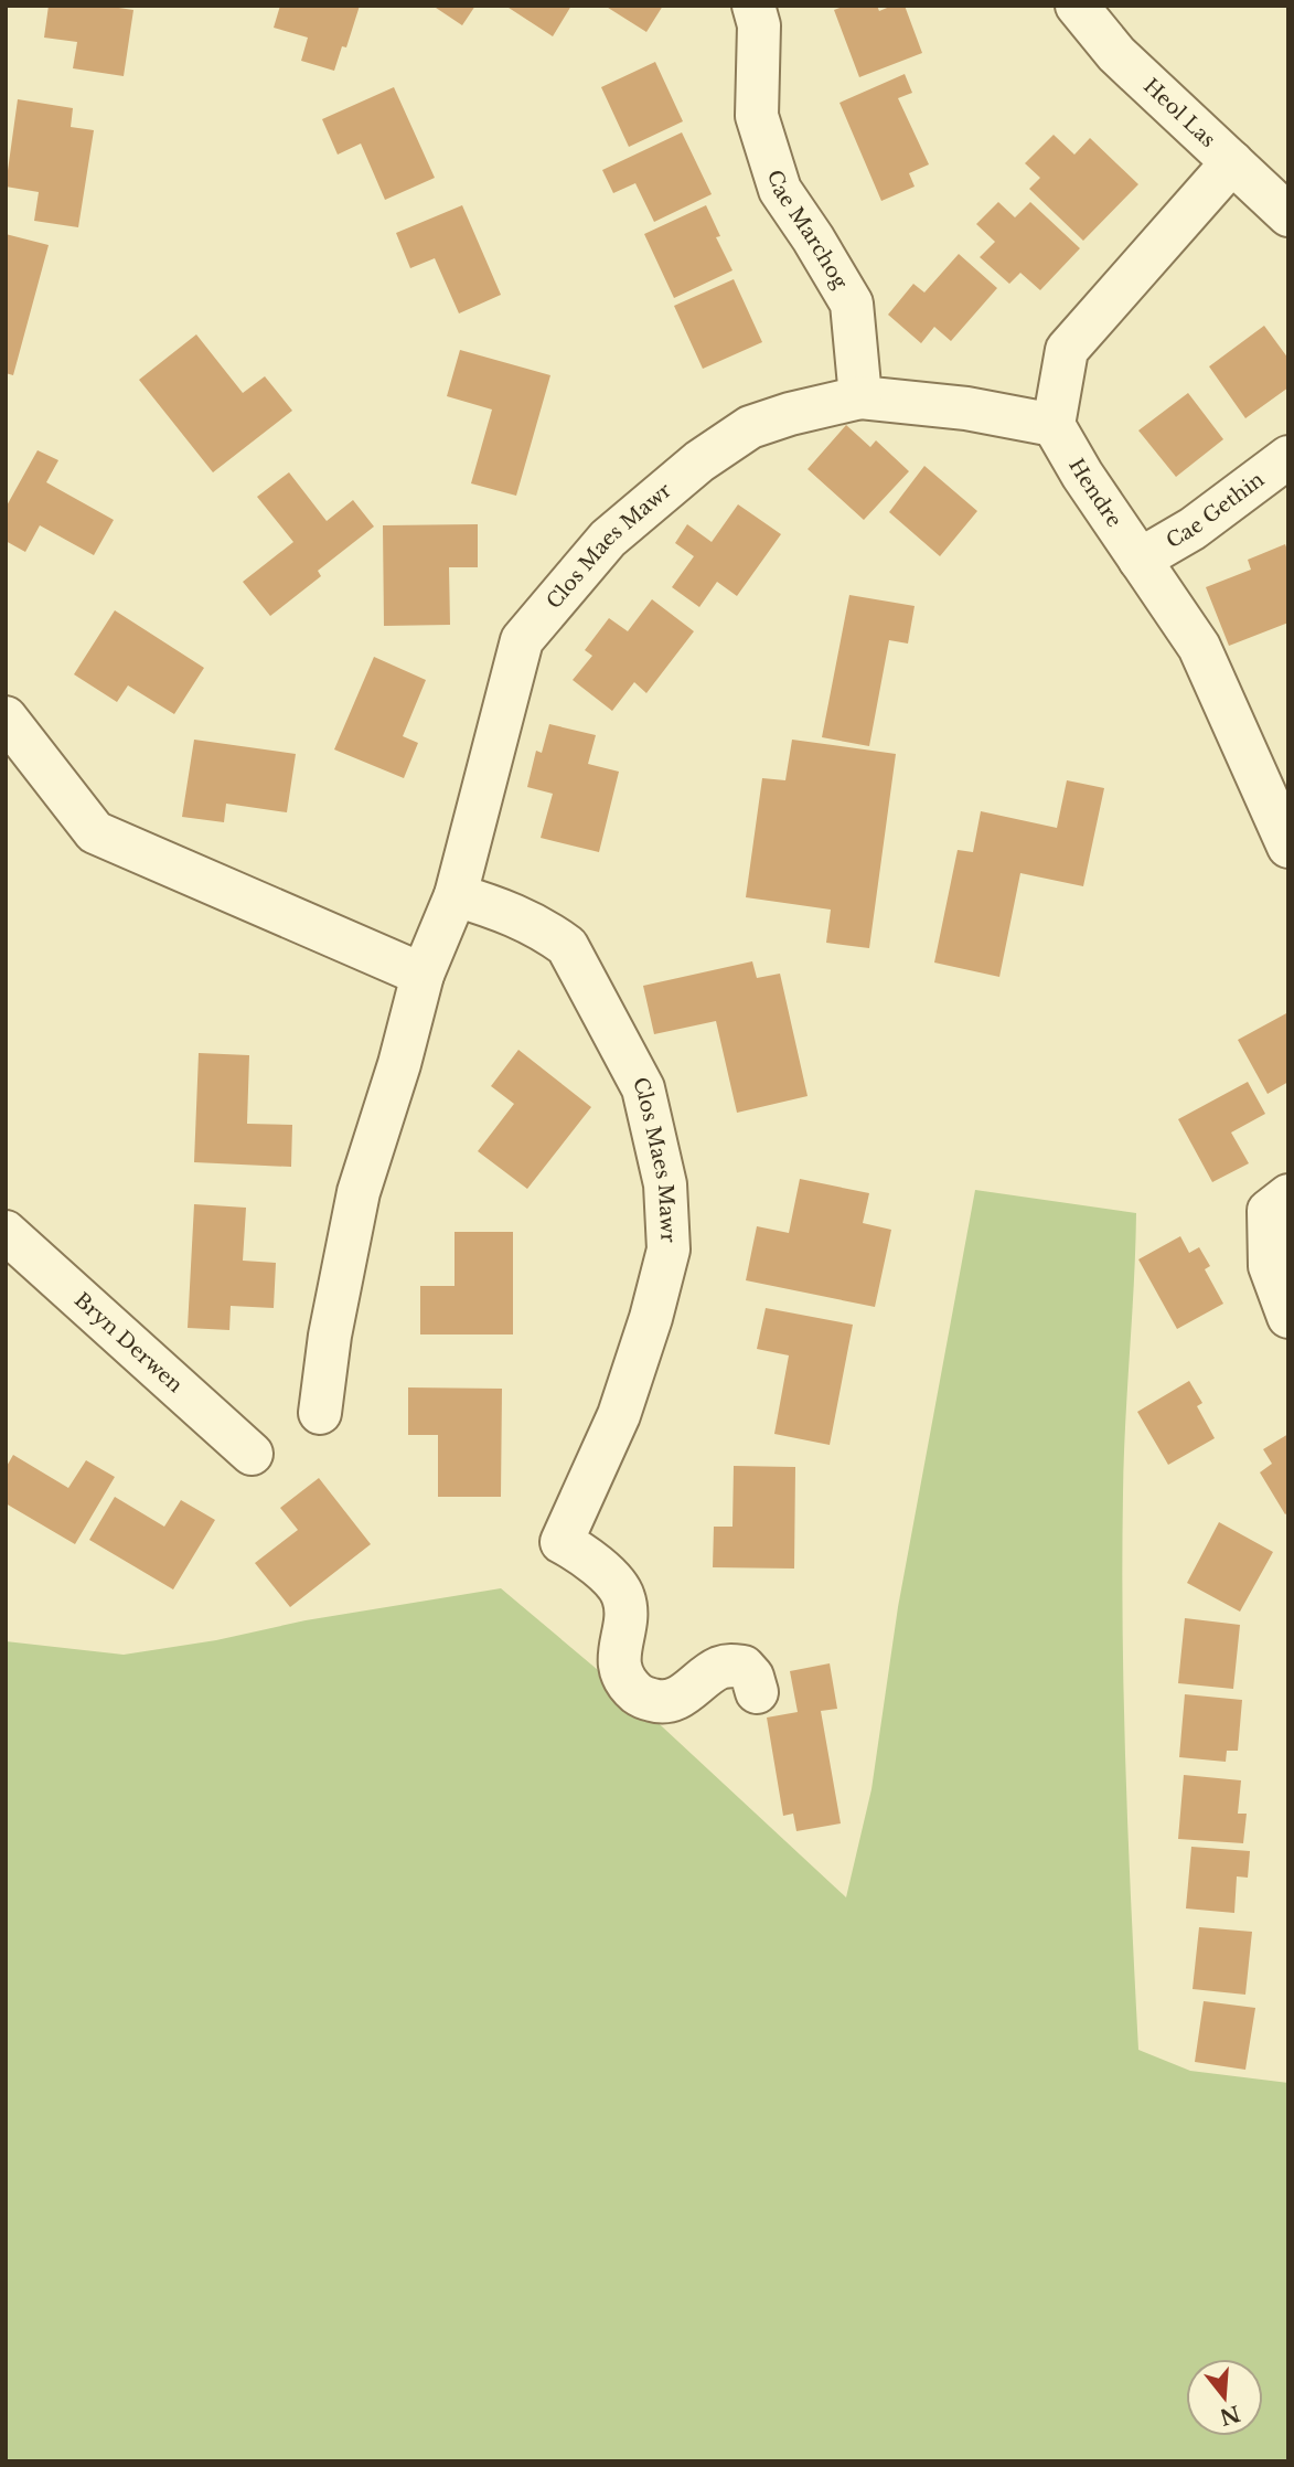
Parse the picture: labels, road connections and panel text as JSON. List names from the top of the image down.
{
  "streets": {
    "street": [
      "Heol Las",
      "Cae Marchog",
      "Hendre",
      "Cae Gethin",
      "Clos Maes Mawr",
      "Bryn Derwen"
    ]
  },
  "crossings": [
    ["Cae Marchog", "Clos Maes Mawr"],
    ["Hendre", "Cae Gethin"]
  ],
  "north": "bottom"
}
